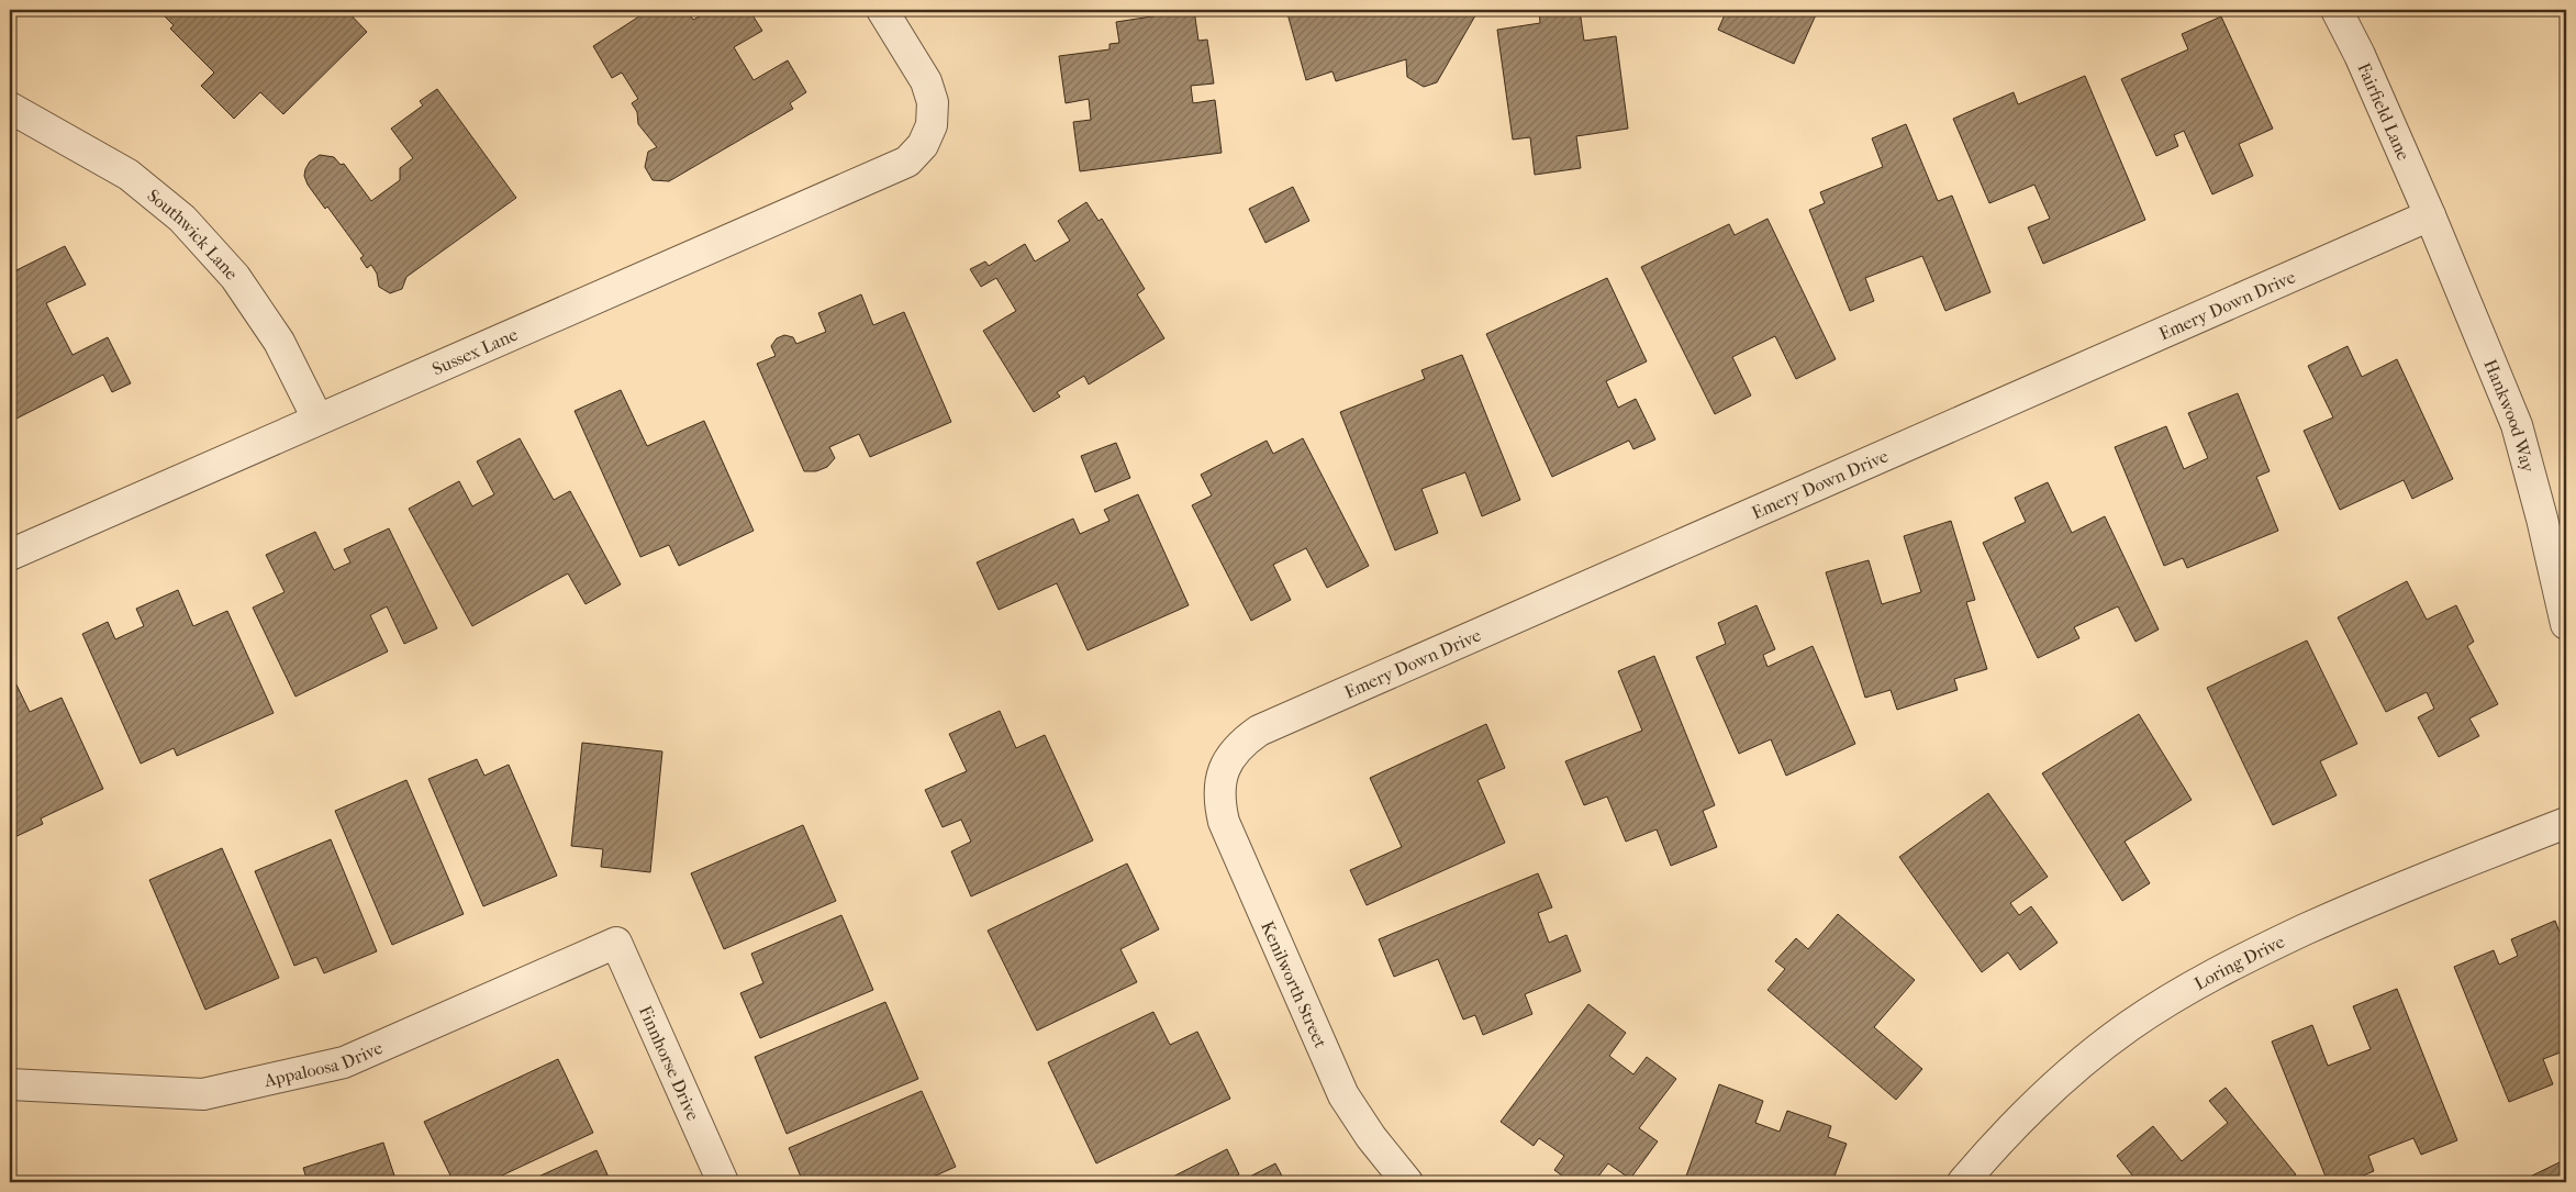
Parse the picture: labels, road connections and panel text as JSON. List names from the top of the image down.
{
  "streets": {
    "street": [
      "Fairfield Lane",
      "Southwick Lane",
      "Emery Down Drive",
      "Sussex Lane",
      "Hankwood Way",
      "Loring Drive",
      "Kenilworth Street",
      "Appaloosa Drive",
      "Finnhorse Drive"
    ]
  },
  "crossings": [
    ["Fairfield Lane", "Emery Down Drive"],
    ["Fairfield Lane", "Hankwood Way"],
    ["Southwick Lane", "Sussex Lane"],
    ["Emery Down Drive", "Hankwood Way"],
    ["Emery Down Drive", "Kenilworth Street"],
    ["Appaloosa Drive", "Finnhorse Drive"]
  ]
}
